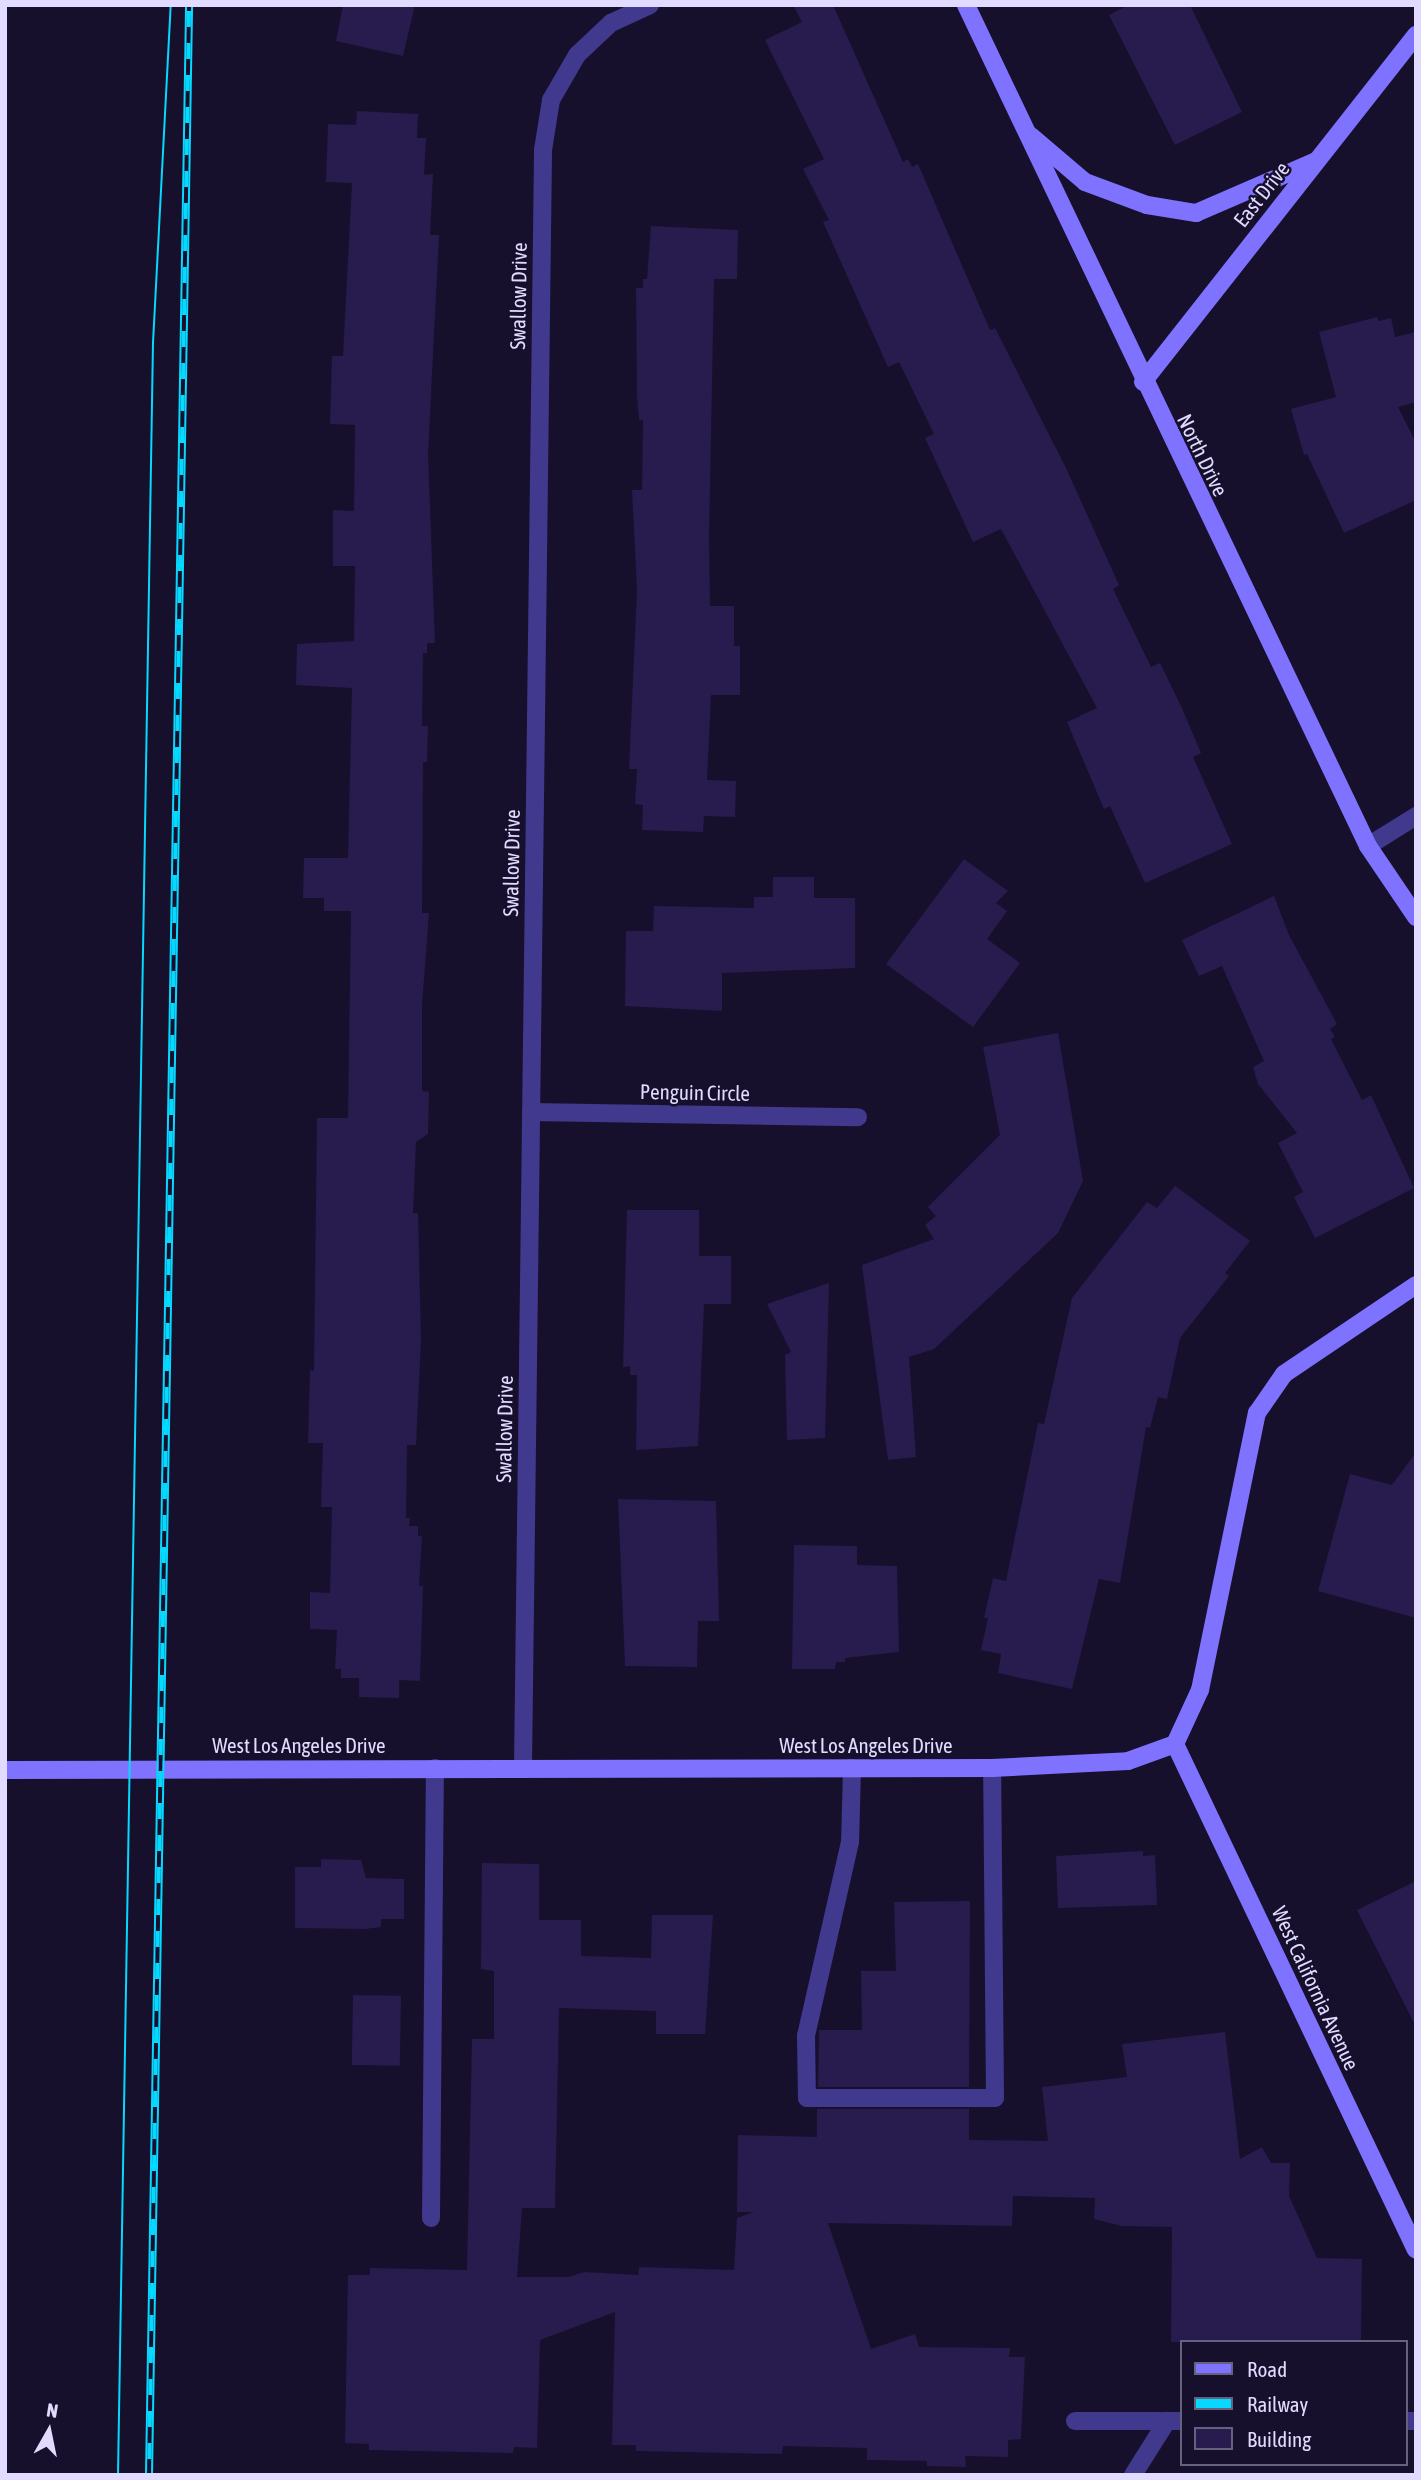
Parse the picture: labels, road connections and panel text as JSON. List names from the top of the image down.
{
  "streets": {
    "street": [
      "East Drive",
      "Swallow Drive",
      "North Drive",
      "Penguin Circle",
      "West Los Angeles Drive",
      "West California Avenue"
    ]
  },
  "crossings": [
    ["East Drive", "North Drive"],
    ["Swallow Drive", "Penguin Circle"],
    ["Swallow Drive", "West Los Angeles Drive"],
    ["West Los Angeles Drive", "West California Avenue"]
  ],
  "legend": ["Road", "Railway", "Building"],
  "north": "top"
}
